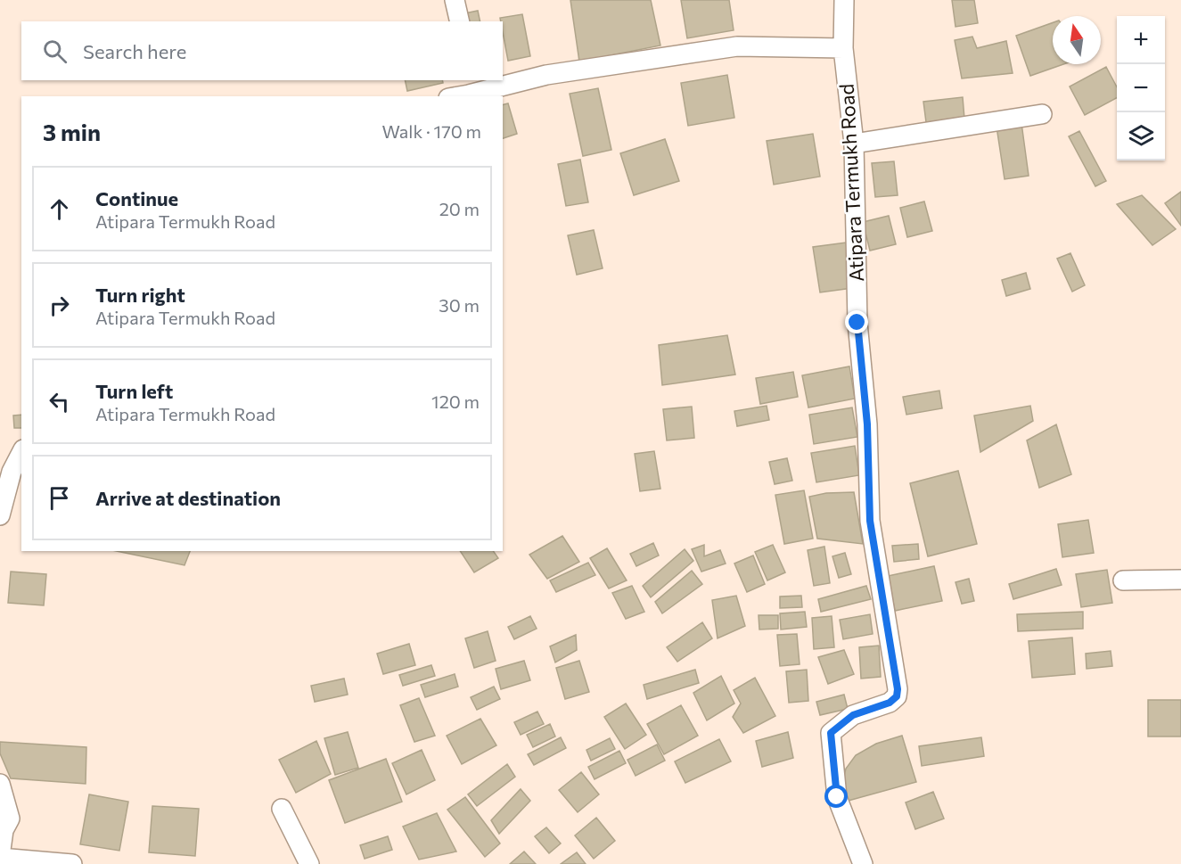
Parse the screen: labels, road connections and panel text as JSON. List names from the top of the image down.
{
  "streets": {
    "street": ["Atipara Termukh Road"]
  },
  "north": "top",
  "page": {
    "map_buttons": ["+", "−"],
    "search": "Search here",
    "heading": ["3 min", "Walk · 170 m"],
    "list": [
      ["Continue", "Atipara Termukh Road", "20 m"],
      ["Turn right", "Atipara Termukh Road", "30 m"],
      ["Turn left", "Atipara Termukh Road", "120 m"],
      "Arrive at destination"
    ]
  }
}
